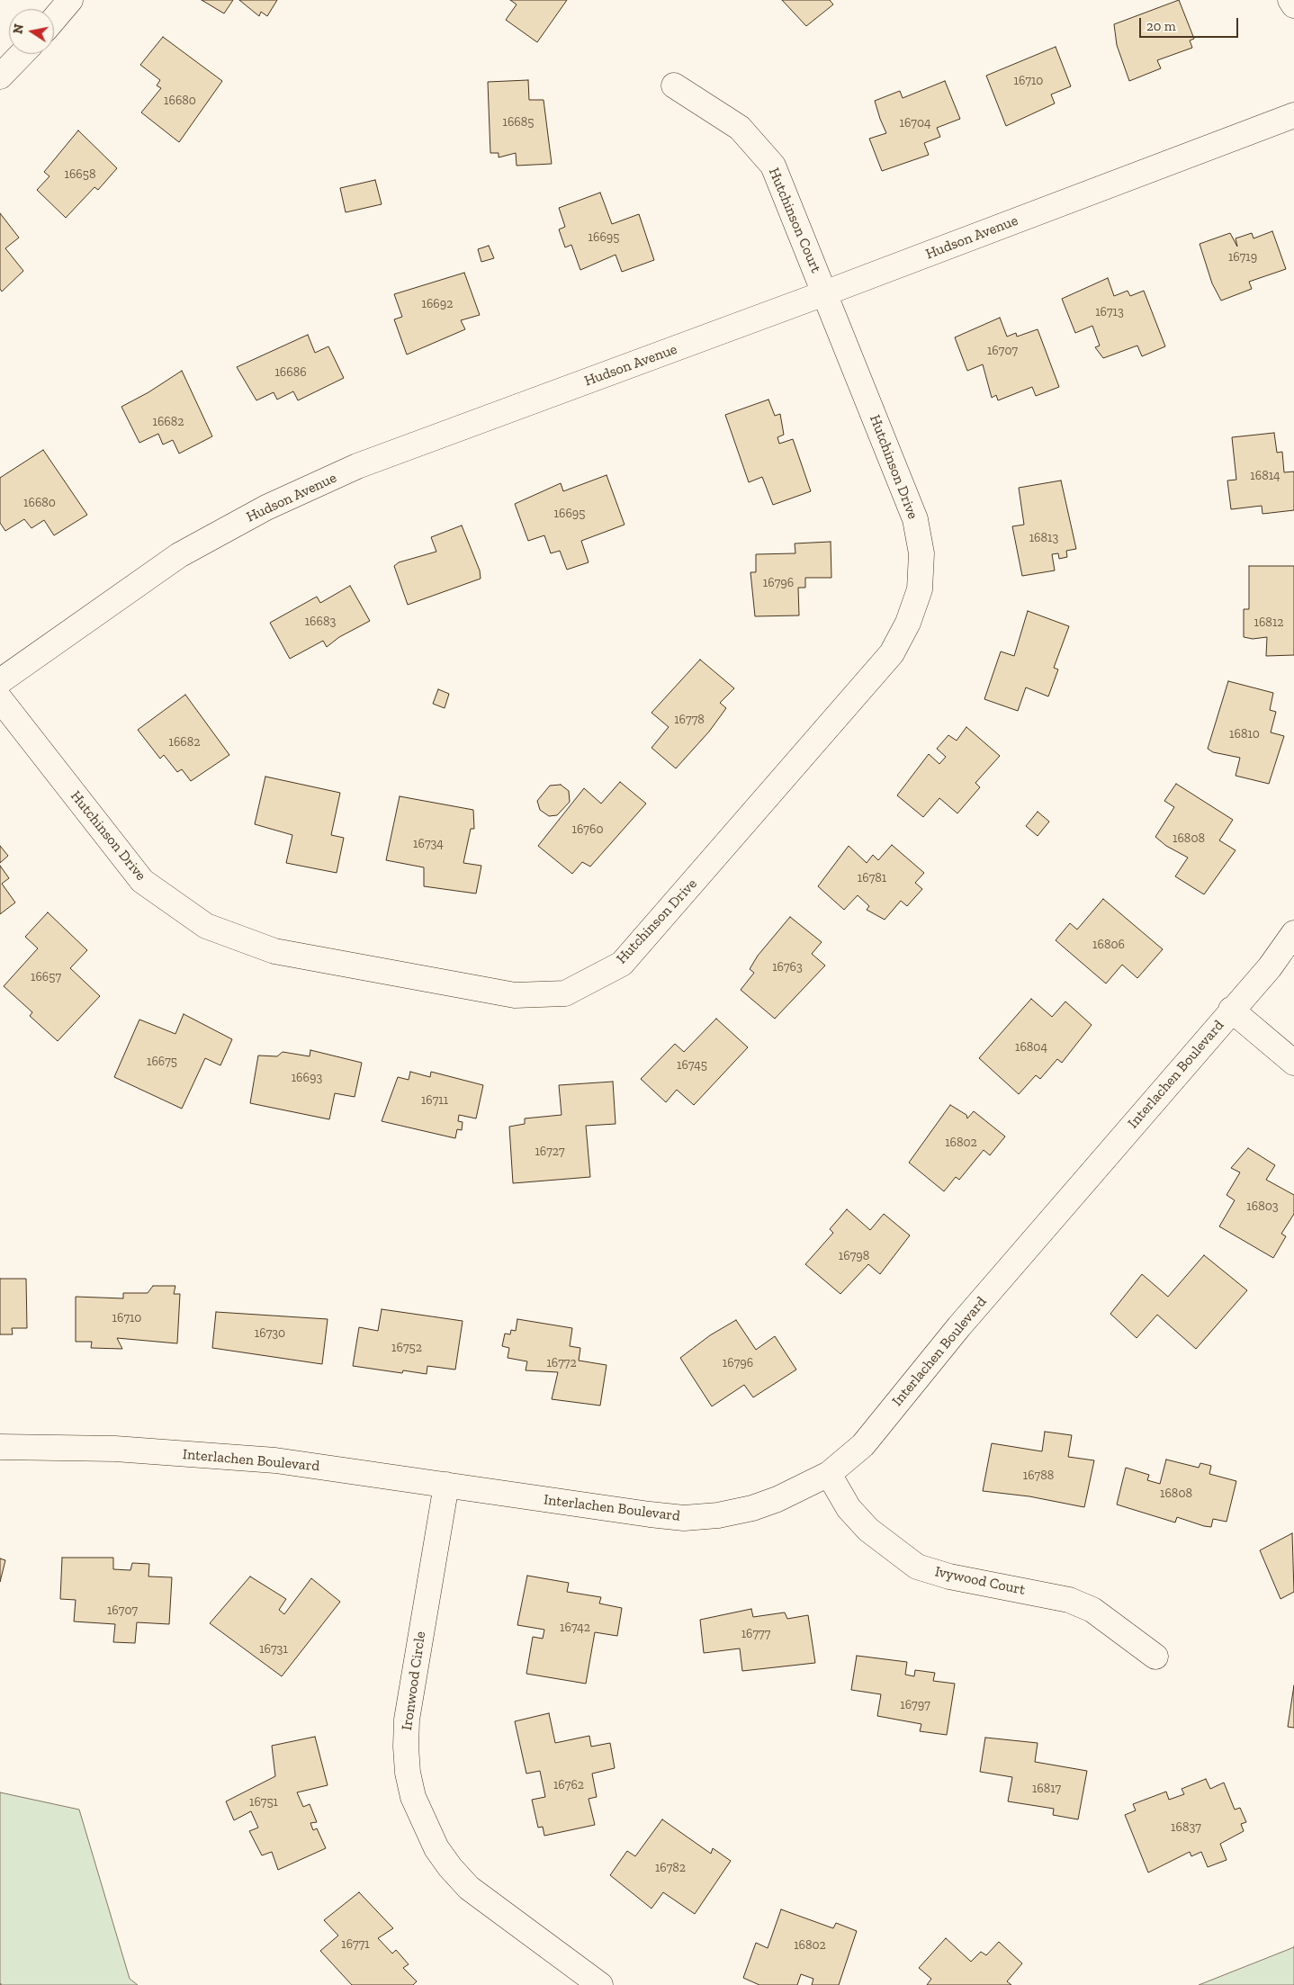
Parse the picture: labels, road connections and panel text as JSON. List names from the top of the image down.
{
  "streets": {
    "street": [
      "Hutchinson Court",
      "Hudson Avenue",
      "Hutchinson Drive",
      "Interlachen Boulevard",
      "Ivywood Court",
      "Ironwood Circle"
    ]
  },
  "crossings": [
    ["Hutchinson Court", "Hudson Avenue"],
    ["Hutchinson Court", "Hutchinson Drive"],
    ["Hudson Avenue", "Hutchinson Drive"],
    ["Interlachen Boulevard", "Ivywood Court"],
    ["Interlachen Boulevard", "Ironwood Circle"]
  ],
  "house_numbers": [
    "16710",
    "16680",
    "16685",
    "16704",
    "16658",
    "16695",
    "16719",
    "16692",
    "16713",
    "16707",
    "16686",
    "16682",
    "16814",
    "16680",
    "16695",
    "16813",
    "16796",
    "16683",
    "16812",
    "16778",
    "16810",
    "16682",
    "16760",
    "16808",
    "16734",
    "16781",
    "16806",
    "16763",
    "16657",
    "16804",
    "16675",
    "16745",
    "16693",
    "16711",
    "16802",
    "16727",
    "16803",
    "16798",
    "16710",
    "16730",
    "16752",
    "16772",
    "16796",
    "16788",
    "16808",
    "16707",
    "16742",
    "16777",
    "16731",
    "16797",
    "16762",
    "16817",
    "16751",
    "16837",
    "16782",
    "16771",
    "16802"
  ],
  "scale_bar": "20 m",
  "north": "left"
}
